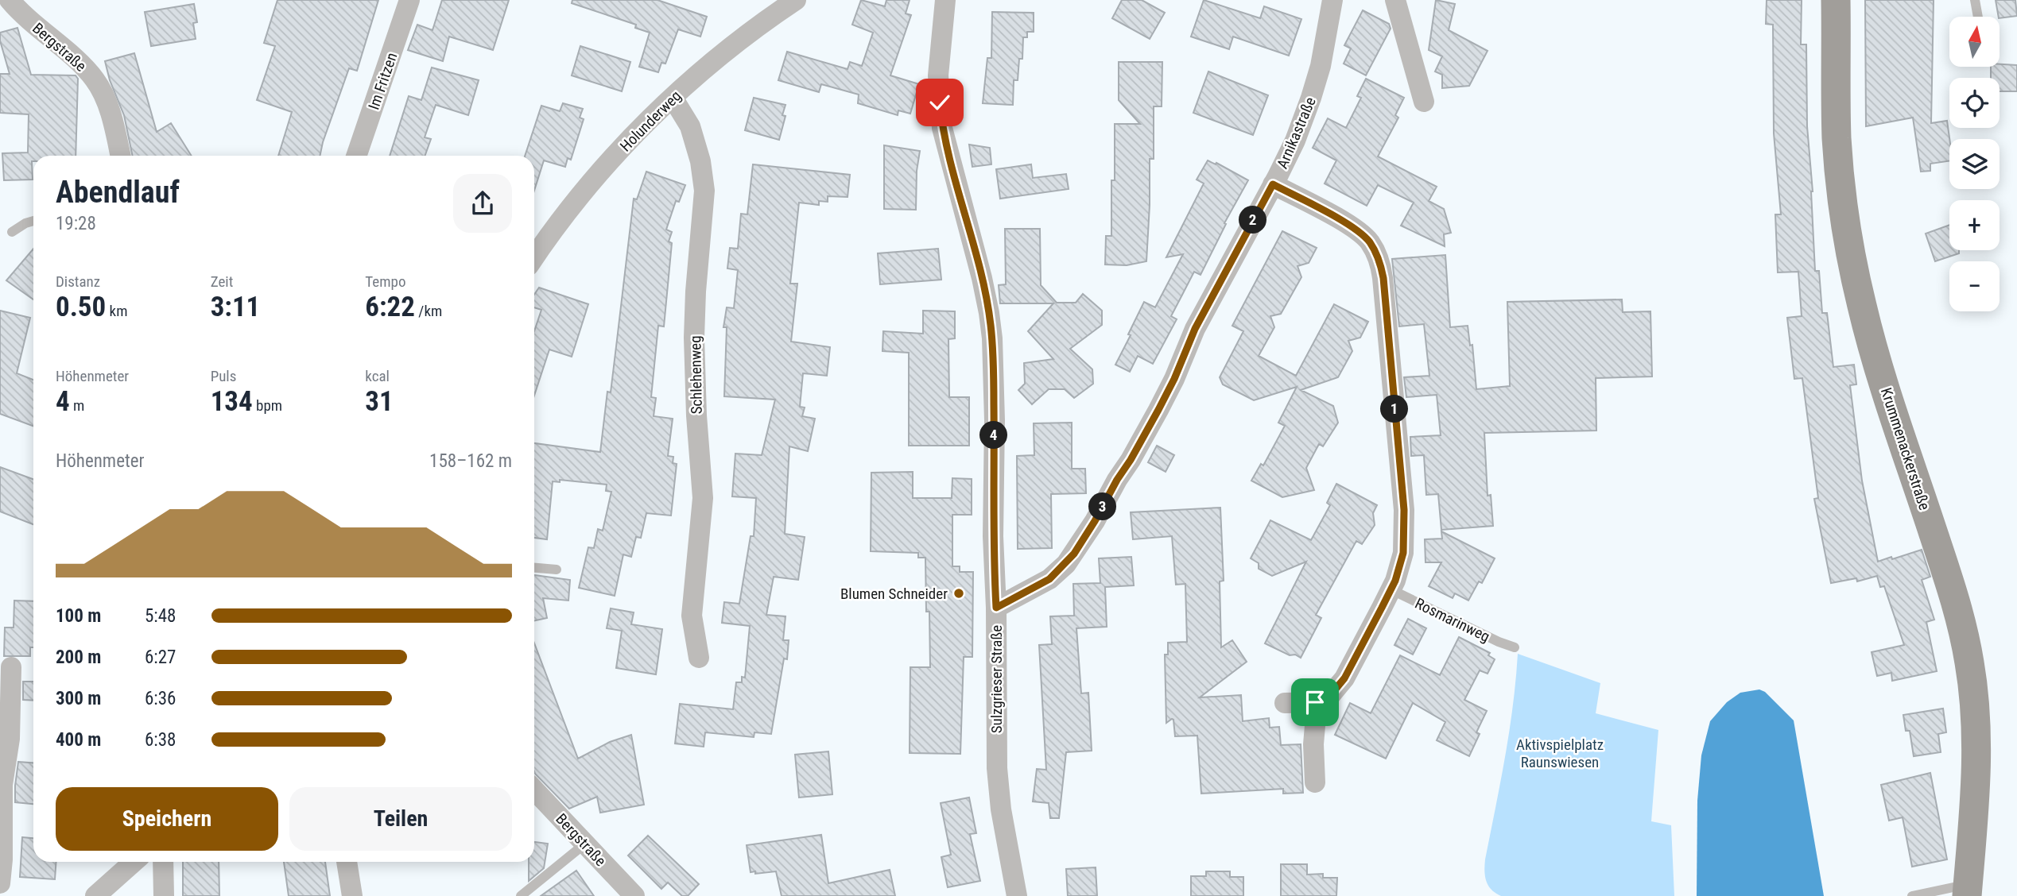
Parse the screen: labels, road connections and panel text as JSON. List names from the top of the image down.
{
  "streets": {
    "main road": ["Krummenackerstraße"],
    "street": [
      "Bergstraße",
      "Im Fritzen",
      "Holunderweg",
      "Arnikastraße",
      "Schlehenweg",
      "Sulzgrieser Straße"
    ],
    "lane": ["Rosmarinweg"]
  },
  "crossings": [
    ["Holunderweg", "Schlehenweg"],
    ["Arnikastraße", "Sulzgrieser Straße"]
  ],
  "parks": ["Aktivspielplatz Raunswiesen"],
  "places": ["Blumen Schneider"],
  "north": "top",
  "page": {
    "map_buttons": ["+", "−"],
    "heading": ["Abendlauf", "19:28"],
    "pins": [
      "2",
      "1",
      "4",
      "3"
    ],
    "stats": [
      ["Distanz", "0.50 km"],
      ["Zeit", "3:11"],
      ["Tempo", "6:22 /km"],
      ["Höhenmeter", "4 m"],
      ["Puls", "134 bpm"],
      ["kcal", "31"]
    ],
    "chart": ["Höhenmeter", "158–162 m"],
    "list": [
      {
        "name": "100 m",
        "note": "5:48"
      },
      {
        "name": "200 m",
        "note": "6:27"
      },
      {
        "name": "300 m",
        "note": "6:36"
      },
      {
        "name": "400 m",
        "note": "6:38"
      }
    ],
    "buttons": ["Speichern", "Teilen"]
  }
}
